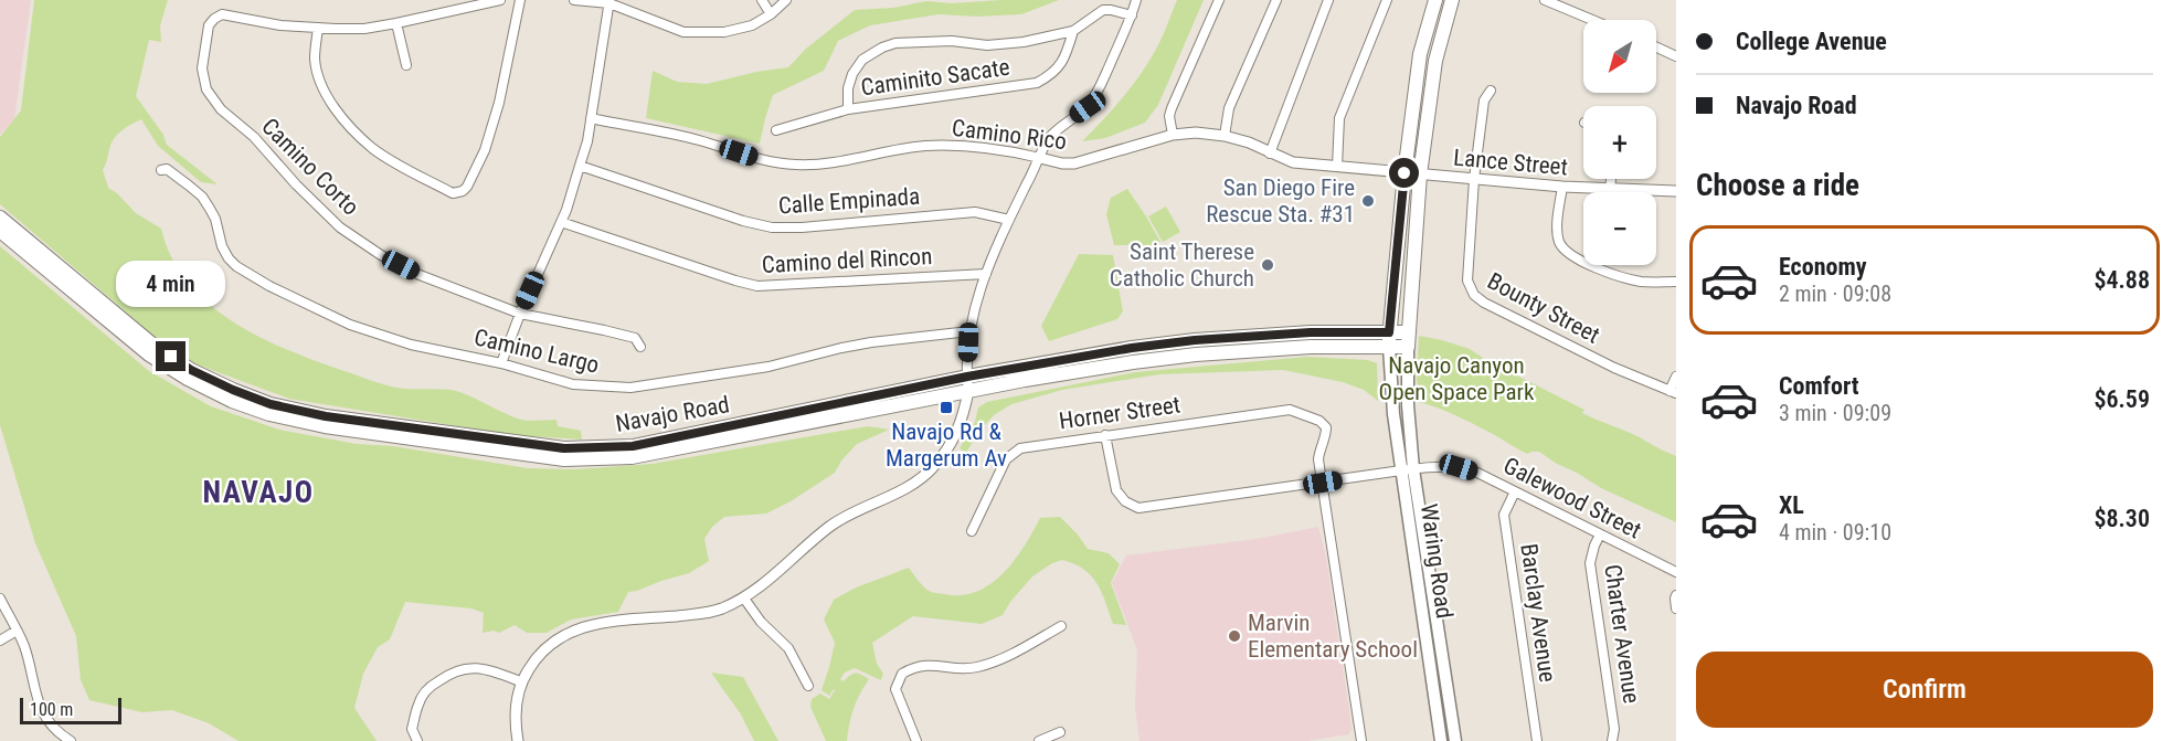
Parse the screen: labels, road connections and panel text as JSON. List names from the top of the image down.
{
  "streets": {
    "main road": ["Navajo Road", "Waring Road"],
    "street": [
      "Caminito Sacate",
      "Camino Rico",
      "Lance Street",
      "Camino Corto",
      "Calle Empinada",
      "Camino del Rincon",
      "Bounty Street",
      "Camino Largo",
      "Horner Street",
      "Galewood Street",
      "Barclay Avenue",
      "Charter Avenue"
    ]
  },
  "crossings": [
    ["Camino Rico", "Lance Street"],
    ["Lance Street", "Bounty Street"],
    ["Horner Street", "Galewood Street"],
    ["Navajo Road", "Waring Road"],
    ["Galewood Street", "Waring Road"],
    ["Galewood Street", "Barclay Avenue"],
    ["Galewood Street", "Charter Avenue"]
  ],
  "districts": ["NAVAJO"],
  "parks": ["Navajo Canyon Open Space Park"],
  "places": {
    "other": ["San Diego Fire Rescue Sta. #31", "Saint Therese Catholic Church", "Marvin Elementary School"],
    "transit": ["Navajo Rd & Margerum Av"]
  },
  "scale_bar": "100 m",
  "north": "bottom left",
  "page": {
    "banner": ["College Avenue", "Navajo Road"],
    "map_buttons": ["+", "−"],
    "heading": "Choose a ride",
    "list": [
      {
        "name": "Economy",
        "note": "2 min · 09:08",
        "value": "$4.88"
      },
      {
        "name": "Comfort",
        "note": "3 min · 09:09",
        "value": "$6.59"
      },
      {
        "name": "XL",
        "note": "4 min · 09:10",
        "value": "$8.30"
      }
    ],
    "bubble": "4 min",
    "buttons": "Confirm",
    "scale": "100 m"
  }
}
